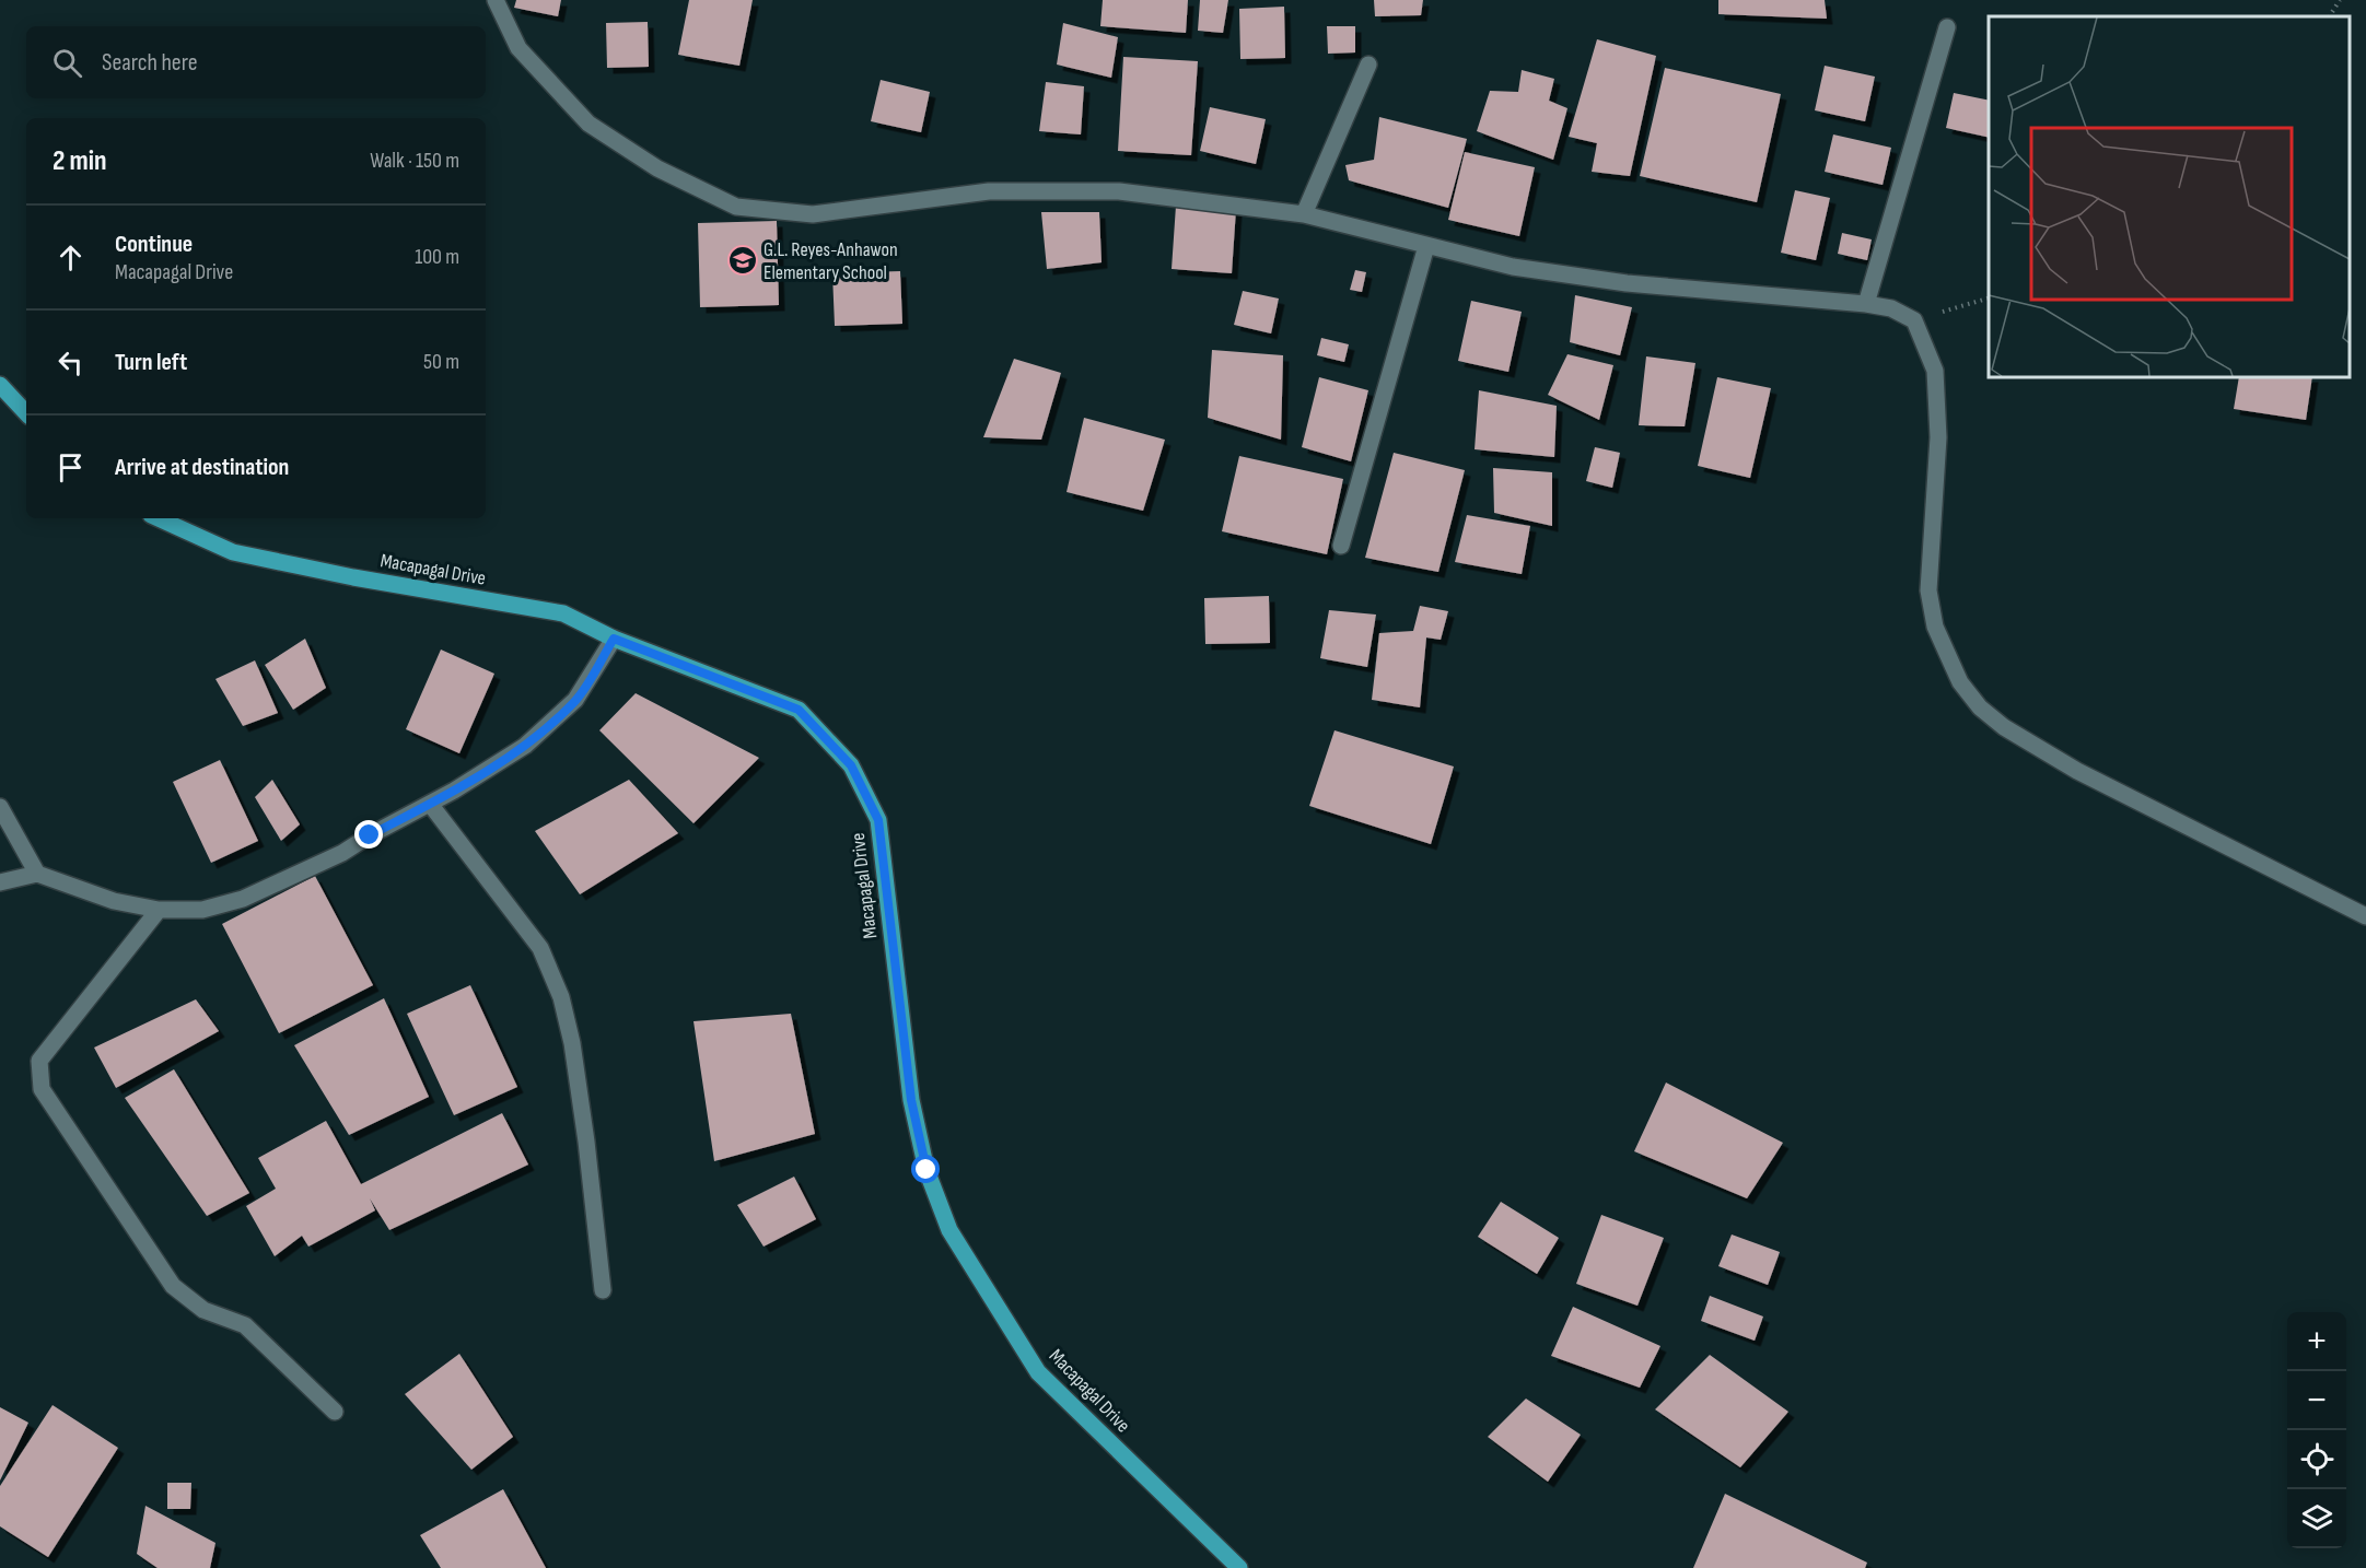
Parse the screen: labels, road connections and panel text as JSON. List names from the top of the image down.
{
  "streets": {
    "main road": ["Macapagal Drive"]
  },
  "places": {
    "school or university": ["G.L. Reyes-Anhawon Elementary School"]
  },
  "page": {
    "search": "Search here",
    "heading": ["2 min", "Walk · 150 m"],
    "list": [
      ["Continue", "Macapagal Drive", "100 m"],
      ["Turn left", "50 m"],
      "Arrive at destination"
    ],
    "map_buttons": ["+", "−"]
  }
}
